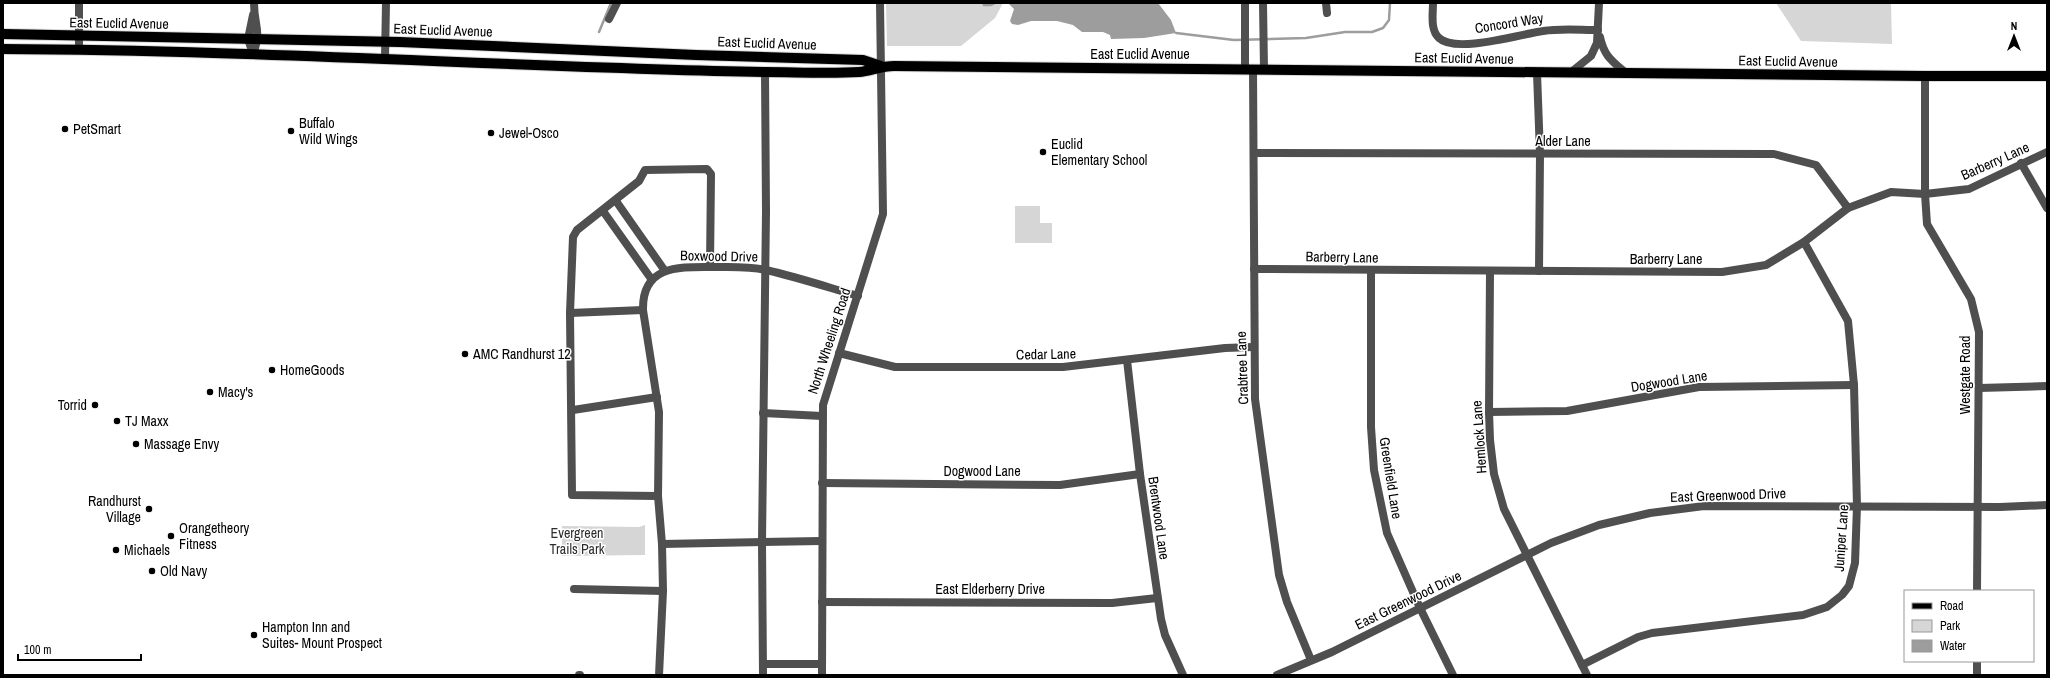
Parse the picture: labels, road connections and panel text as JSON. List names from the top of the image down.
{
  "streets": {
    "main road": ["East Euclid Avenue"],
    "street": [
      "Concord Way",
      "Alder Lane",
      "Barberry Lane",
      "Boxwood Drive",
      "North Wheeling Road",
      "Cedar Lane",
      "Crabtree Lane",
      "Westgate Road",
      "Dogwood Lane",
      "Hemlock Lane",
      "Greenfield Lane",
      "East Greenwood Drive",
      "Brentwood Lane",
      "Juniper Lane",
      "East Elderberry Drive"
    ]
  },
  "crossings": [
    ["East Euclid Avenue", "North Wheeling Road"],
    ["East Euclid Avenue", "Crabtree Lane"],
    ["East Euclid Avenue", "Westgate Road"],
    ["Alder Lane", "Barberry Lane"],
    ["Alder Lane", "Crabtree Lane"],
    ["Barberry Lane", "Crabtree Lane"],
    ["Barberry Lane", "Westgate Road"],
    ["Barberry Lane", "Hemlock Lane"],
    ["Barberry Lane", "Greenfield Lane"],
    ["Barberry Lane", "Juniper Lane"],
    ["Boxwood Drive", "North Wheeling Road"],
    ["North Wheeling Road", "Cedar Lane"],
    ["North Wheeling Road", "Dogwood Lane"],
    ["North Wheeling Road", "East Elderberry Drive"],
    ["Cedar Lane", "Crabtree Lane"],
    ["Cedar Lane", "Brentwood Lane"],
    ["Crabtree Lane", "East Greenwood Drive"],
    ["Westgate Road", "East Greenwood Drive"],
    ["Dogwood Lane", "Hemlock Lane"],
    ["Dogwood Lane", "Brentwood Lane"],
    ["Dogwood Lane", "Juniper Lane"],
    ["Hemlock Lane", "East Greenwood Drive"],
    ["Hemlock Lane", "Juniper Lane"],
    ["Greenfield Lane", "East Greenwood Drive"],
    ["East Greenwood Drive", "Juniper Lane"],
    ["Brentwood Lane", "East Elderberry Drive"]
  ],
  "parks": ["Evergreen Trails Park"],
  "places": [
    "PetSmart",
    "Buffalo Wild Wings",
    "Jewel-Osco",
    "Euclid Elementary School",
    "AMC Randhurst 12",
    "HomeGoods",
    "Macy's",
    "Torrid",
    "TJ Maxx",
    "Massage Envy",
    "Randhurst Village",
    "Orangetheory Fitness",
    "Michaels",
    "Old Navy",
    "Hampton Inn and Suites- Mount Prospect"
  ],
  "legend": ["Road", "Park", "Water"],
  "scale_bar": "100 m",
  "north": "top"
}
